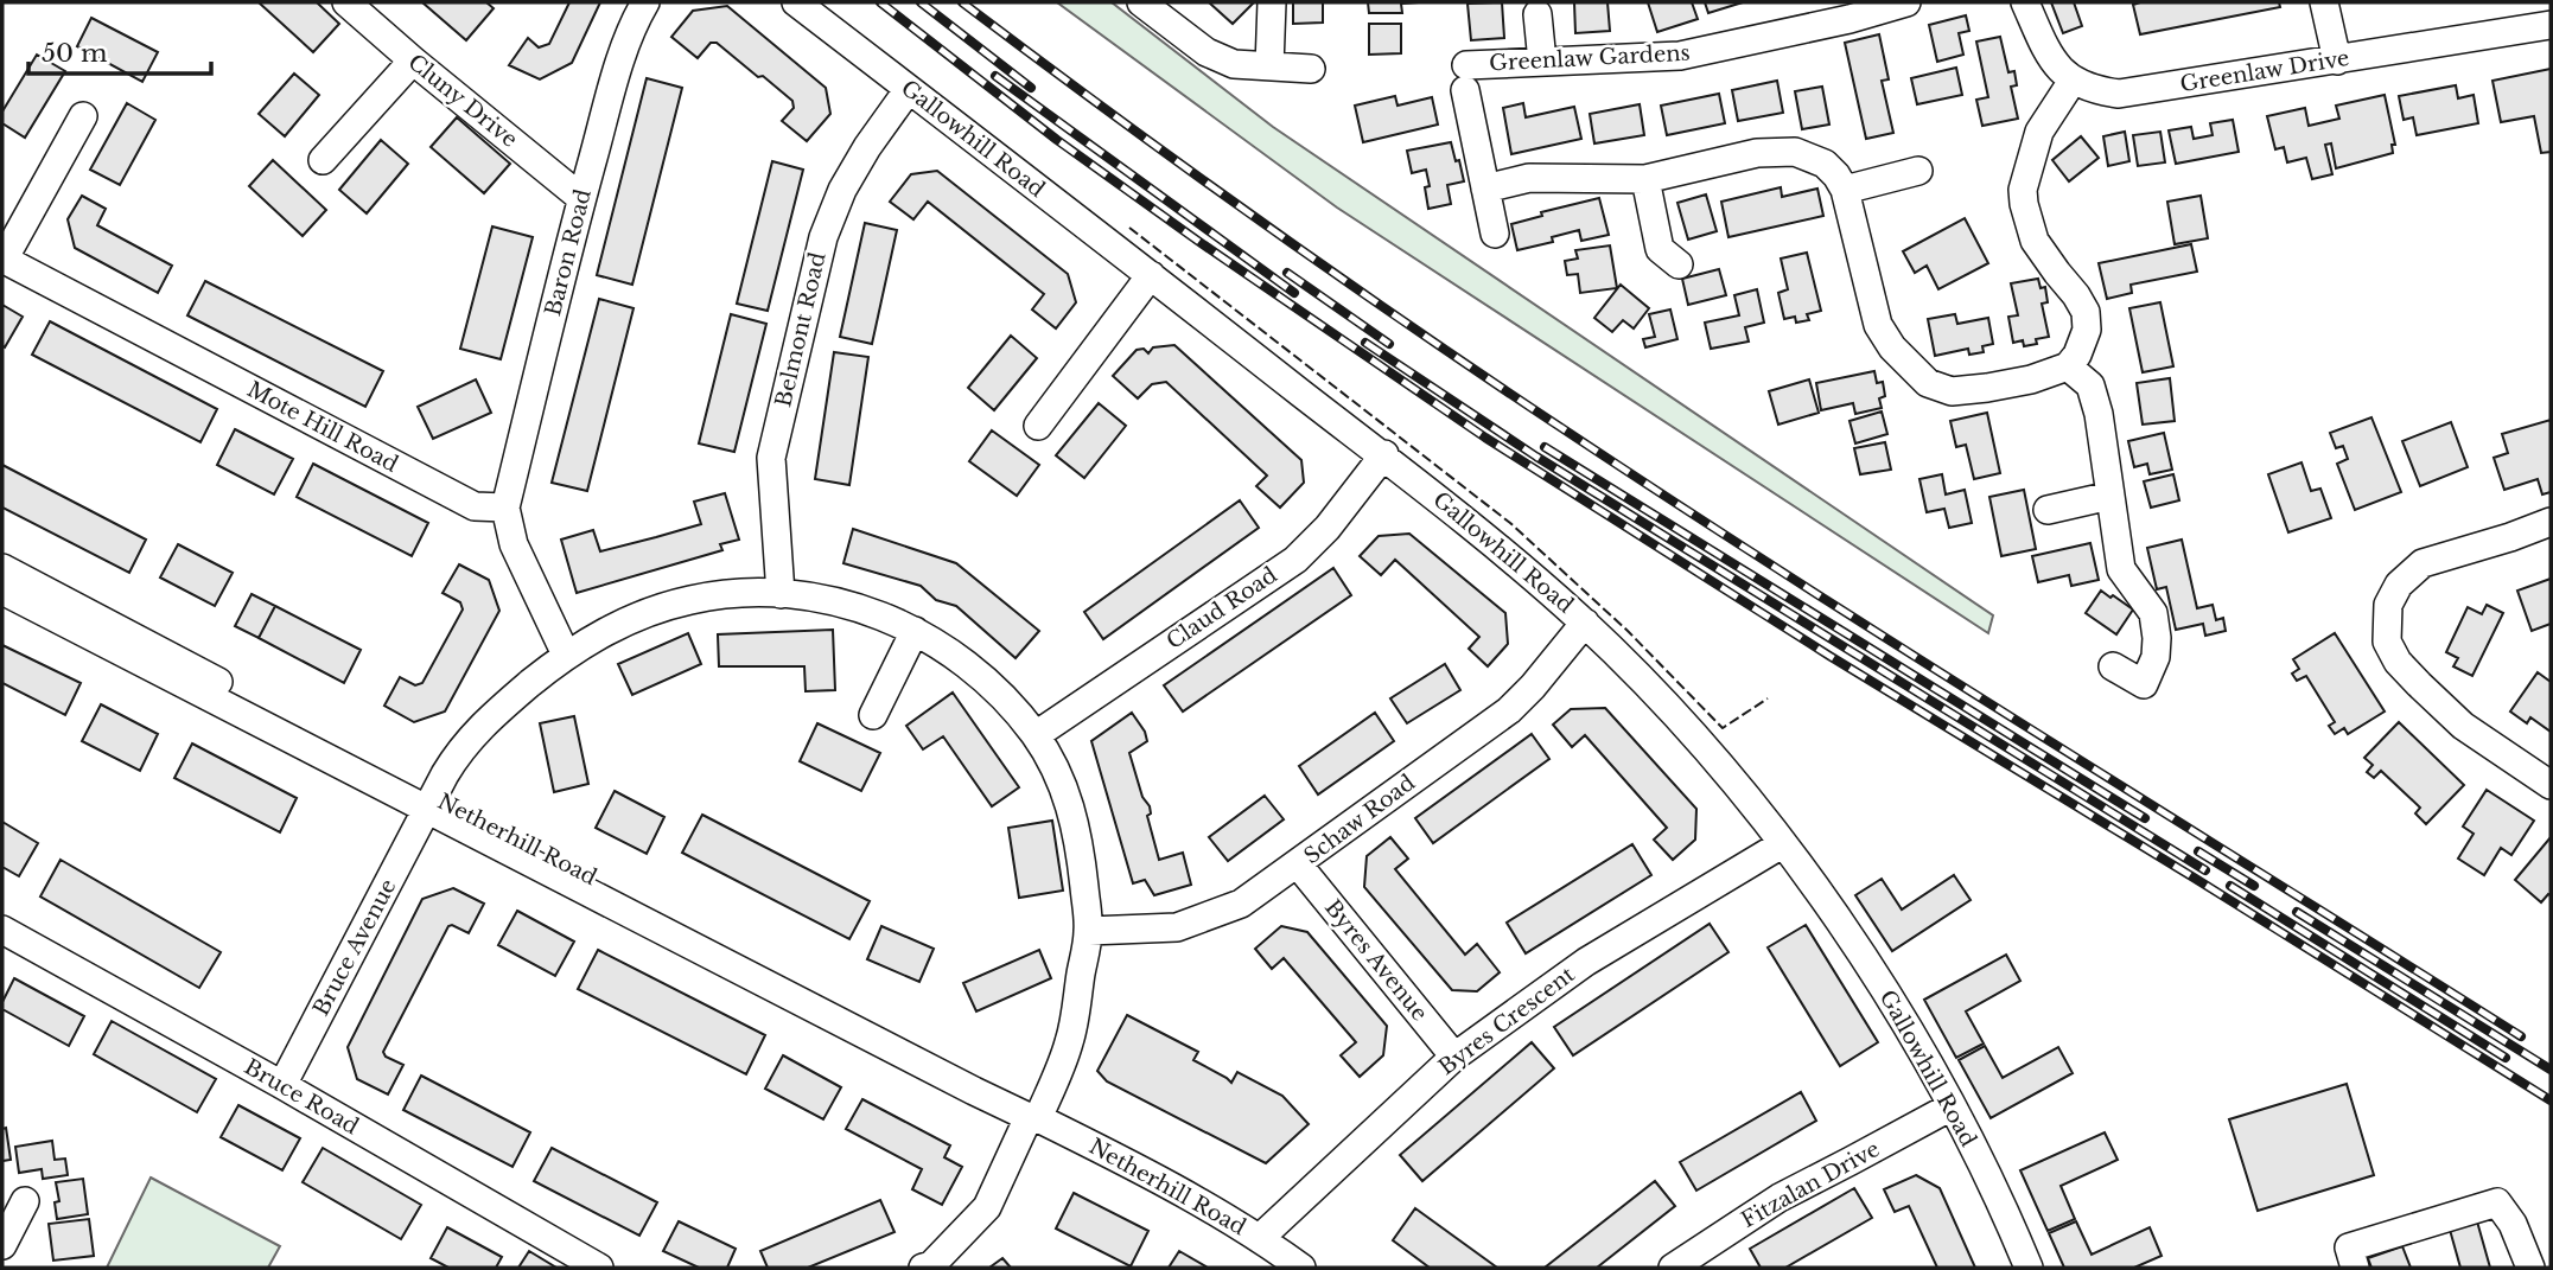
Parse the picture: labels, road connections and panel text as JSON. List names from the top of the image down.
{
  "streets": {
    "street": [
      "Greenlaw Gardens",
      "Greenlaw Drive",
      "Cluny Drive",
      "Gallowhill Road",
      "Baron Road",
      "Belmont Road",
      "Mote Hill Road",
      "Claud Road",
      "Schaw Road",
      "Netherhill Road",
      "Bruce Avenue",
      "Byres Avenue",
      "Byres Crescent",
      "Bruce Road",
      "Fitzalan Drive"
    ]
  },
  "crossings": [
    ["Cluny Drive", "Baron Road"],
    ["Gallowhill Road", "Belmont Road"],
    ["Gallowhill Road", "Claud Road"],
    ["Gallowhill Road", "Schaw Road"],
    ["Gallowhill Road", "Byres Crescent"],
    ["Gallowhill Road", "Fitzalan Drive"],
    ["Baron Road", "Mote Hill Road"],
    ["Belmont Road", "Bruce Avenue"],
    ["Claud Road", "Bruce Avenue"],
    ["Schaw Road", "Bruce Avenue"],
    ["Schaw Road", "Byres Avenue"],
    ["Netherhill Road", "Bruce Avenue"],
    ["Netherhill Road", "Byres Crescent"],
    ["Bruce Avenue", "Bruce Road"],
    ["Byres Avenue", "Byres Crescent"]
  ],
  "scale_bar": "50 m"
}
